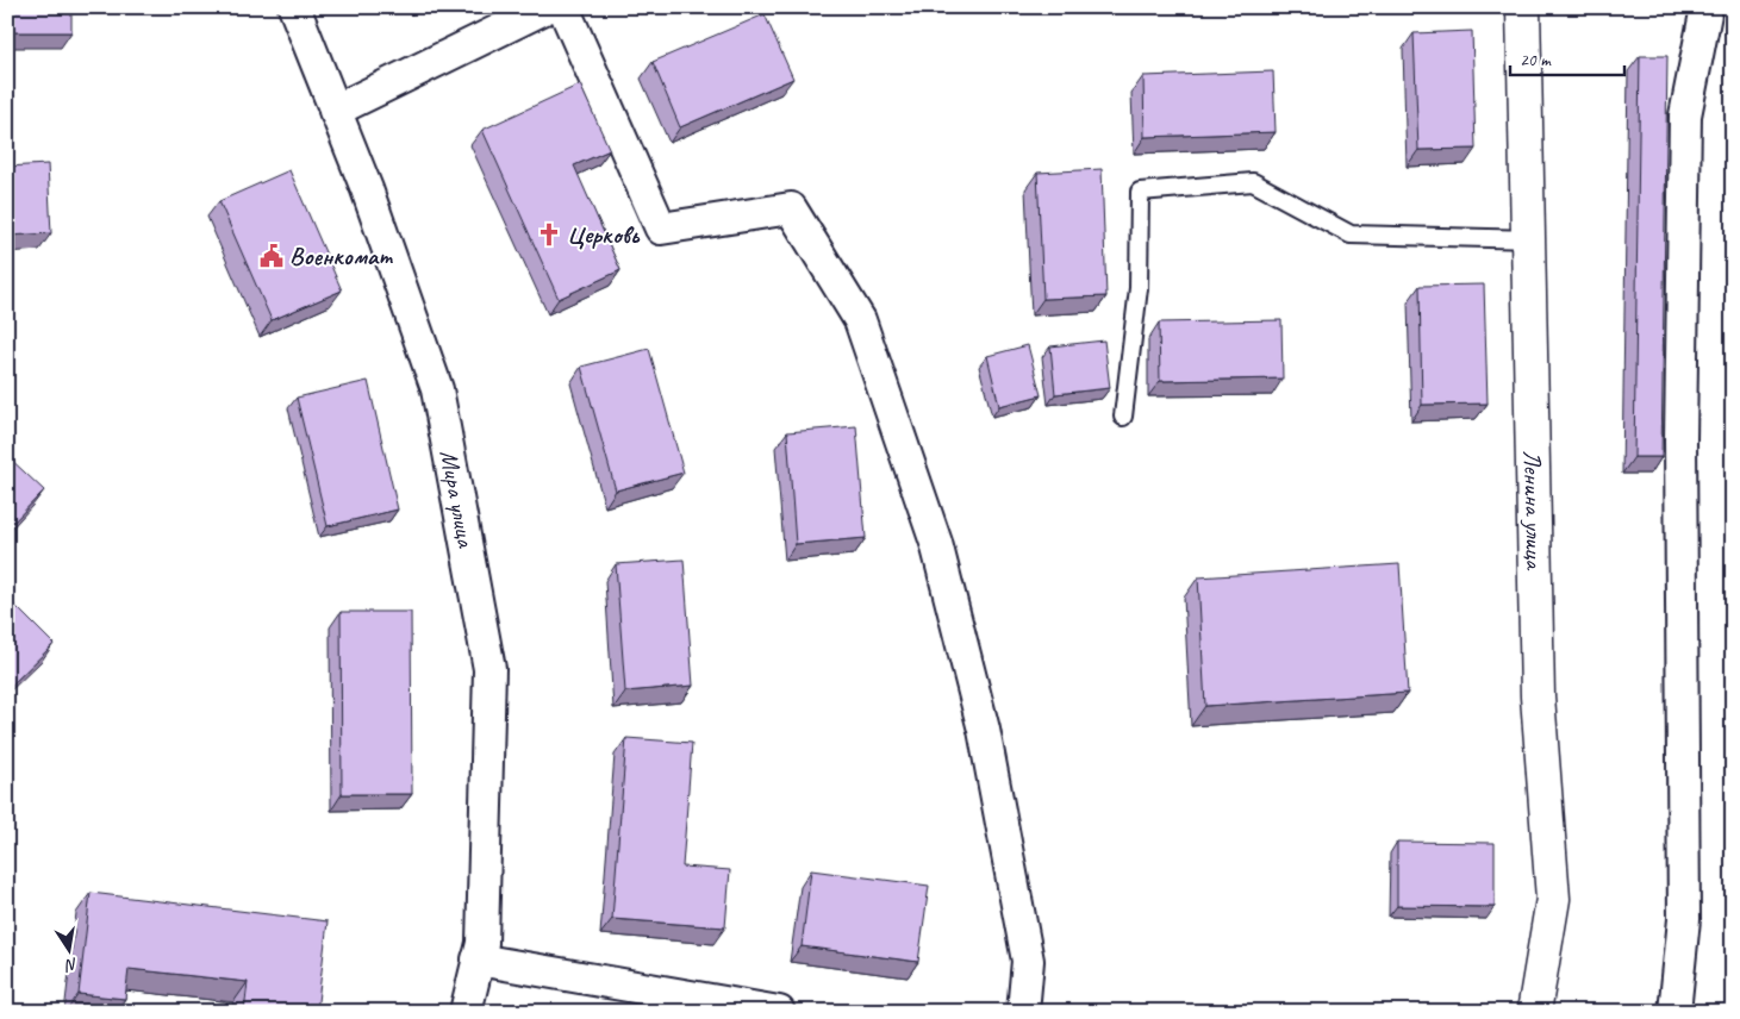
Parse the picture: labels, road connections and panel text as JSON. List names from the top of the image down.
{
  "streets": {
    "main road": ["Ленина улица"],
    "street": ["Мира улица"]
  },
  "places": {
    "church": ["Церковь"],
    "public building": ["Военкомат"]
  },
  "scale_bar": "20 m",
  "north": "bottom"
}
